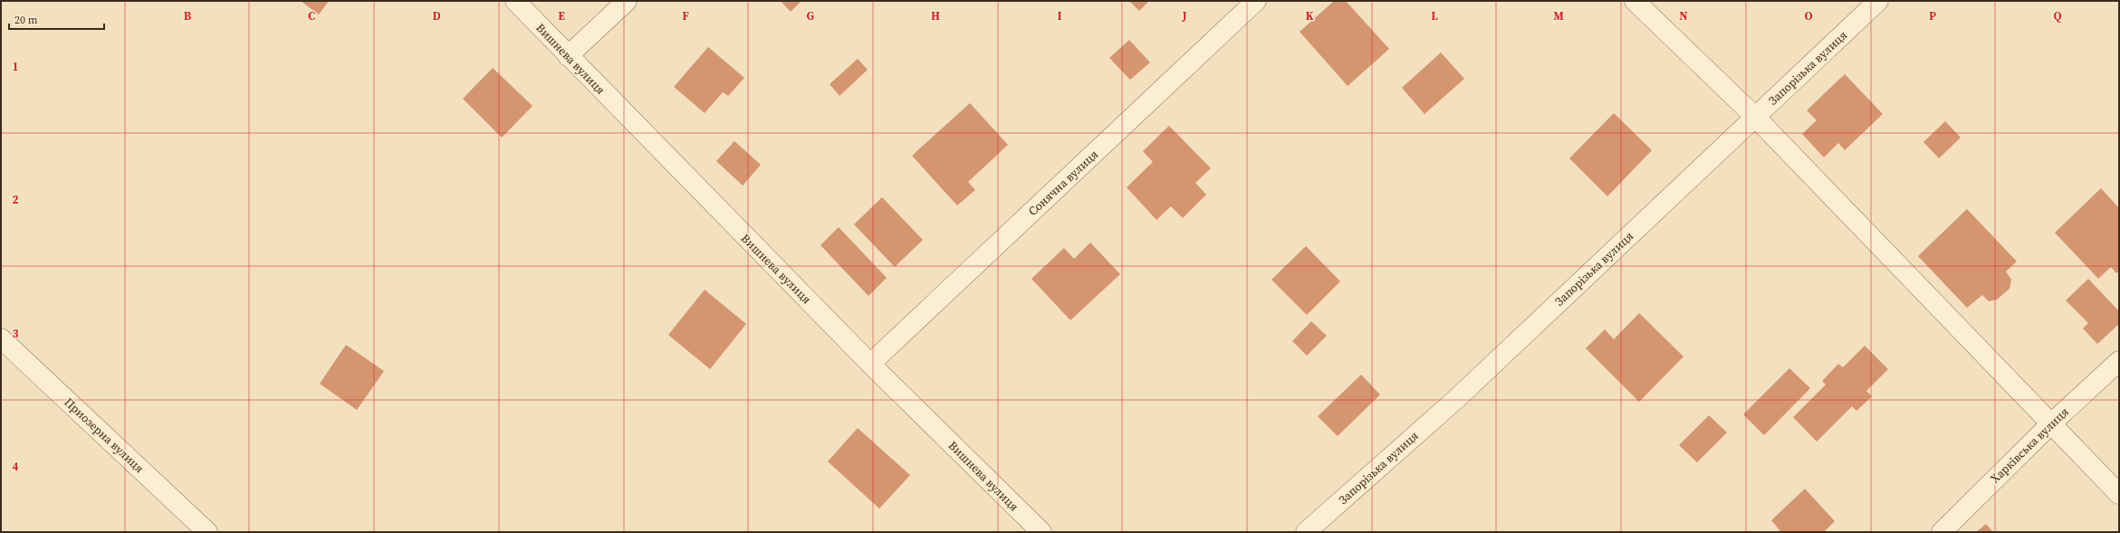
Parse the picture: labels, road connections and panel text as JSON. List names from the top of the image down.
{
  "streets": {
    "street": [
      "Вишнева вулиця",
      "Запорізька вулиця",
      "Сонячна вулиця",
      "Приозерна вулиця",
      "Харківська вулиця"
    ]
  },
  "crossings": [
    ["Вишнева вулиця", "Сонячна вулиця"]
  ],
  "scale_bar": "20 m",
  "grid": {
    "columns": [
      "B",
      "C",
      "D",
      "E",
      "F",
      "G",
      "H",
      "I",
      "J",
      "K",
      "L",
      "M",
      "N",
      "O",
      "P",
      "Q"
    ],
    "rows": [
      "1",
      "2",
      "3",
      "4"
    ]
  }
}
